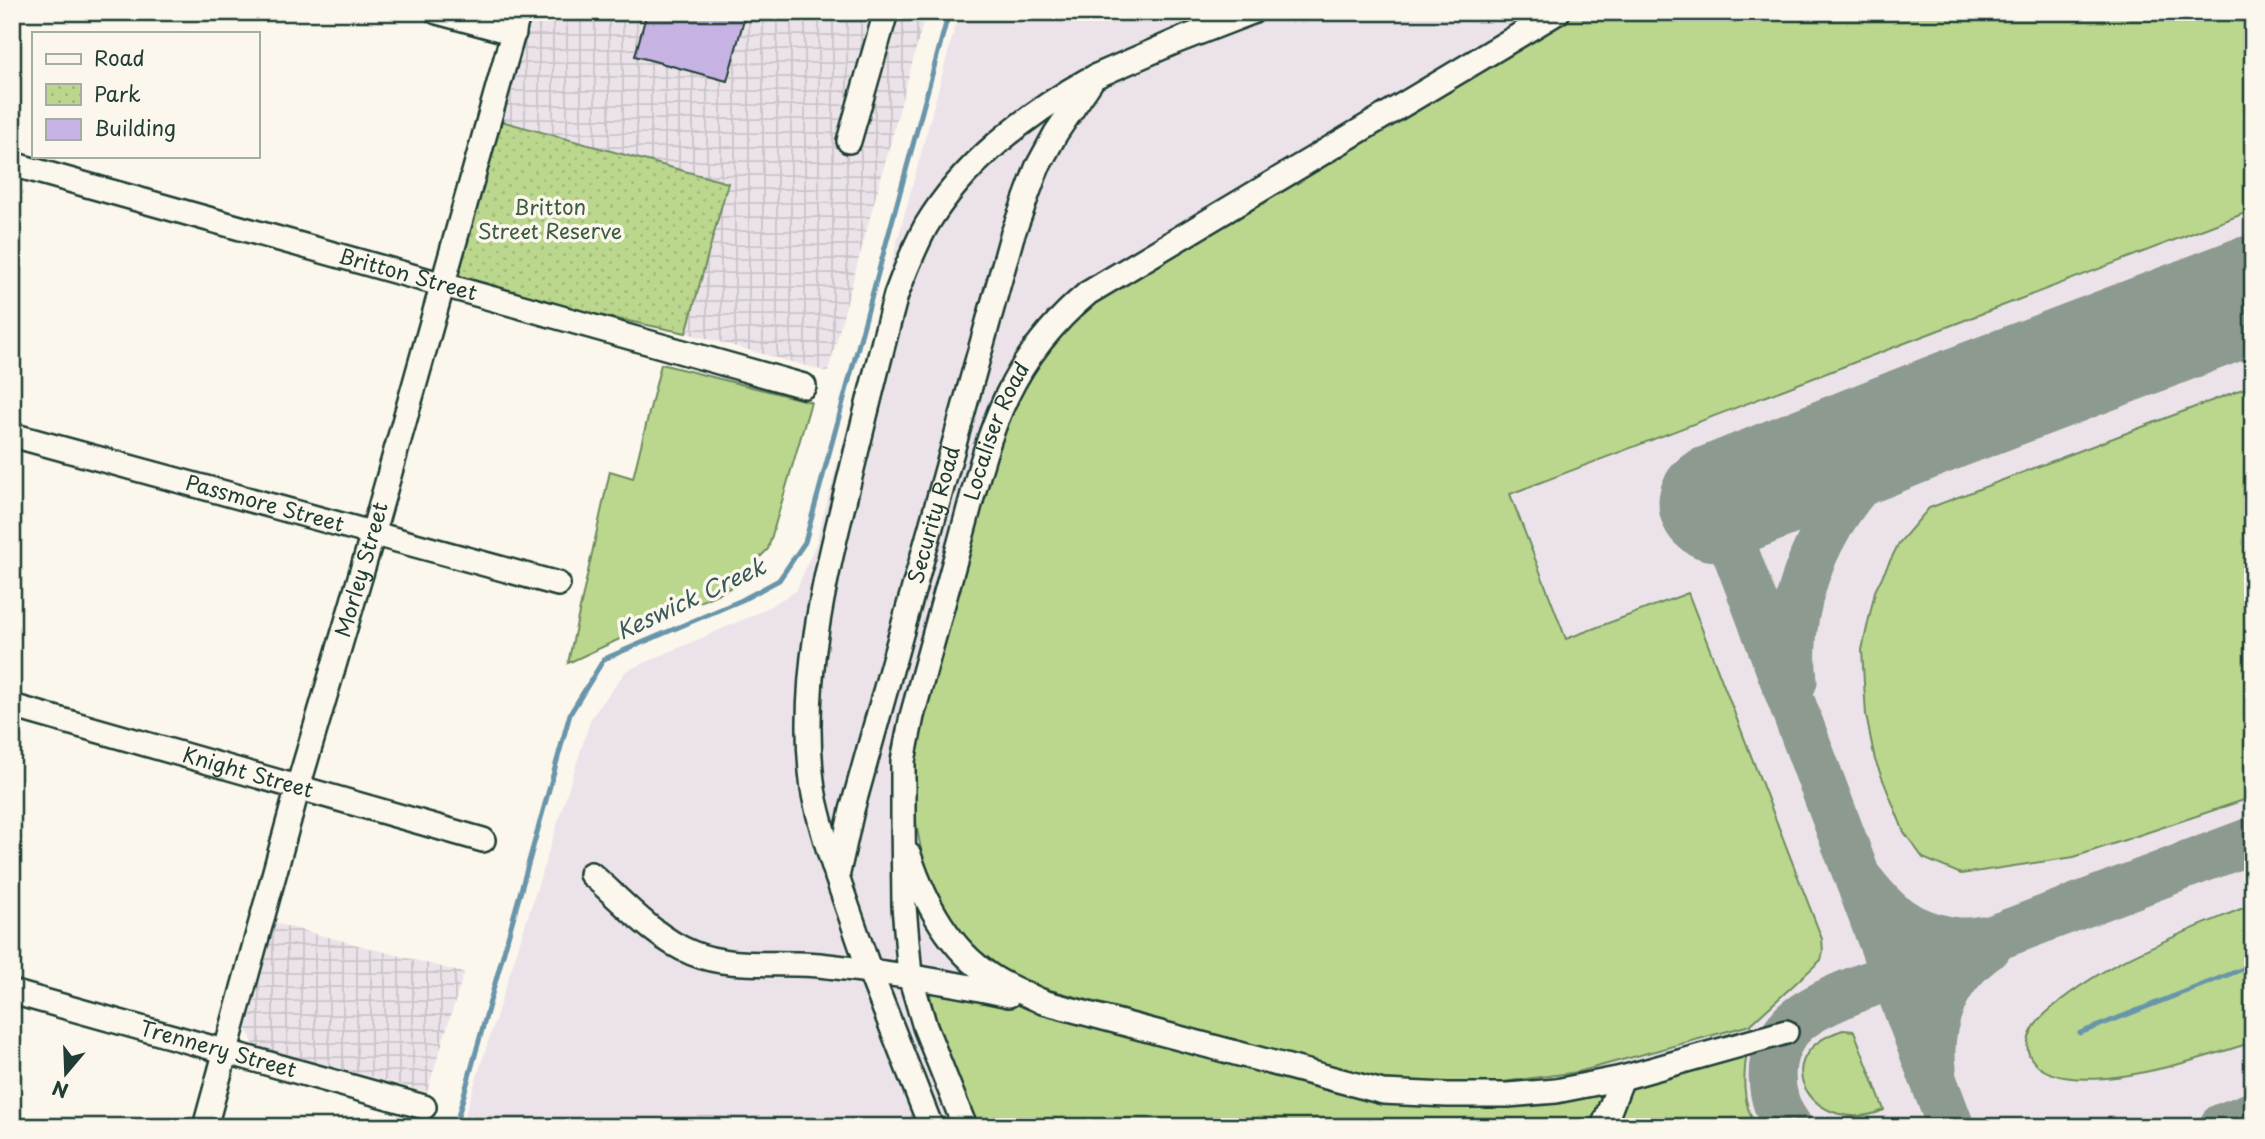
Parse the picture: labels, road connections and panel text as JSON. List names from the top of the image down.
{
  "streets": {
    "street": [
      "Britton Street",
      "Localiser Road",
      "Passmore Street",
      "Security Road",
      "Morley Street",
      "Knight Street",
      "Trennery Street"
    ]
  },
  "crossings": [
    ["Britton Street", "Morley Street"],
    ["Passmore Street", "Morley Street"],
    ["Morley Street", "Knight Street"],
    ["Morley Street", "Trennery Street"]
  ],
  "water": ["Keswick Creek"],
  "parks": ["Britton Street Reserve"],
  "legend": ["Road", "Park", "Building"],
  "north": "bottom"
}
